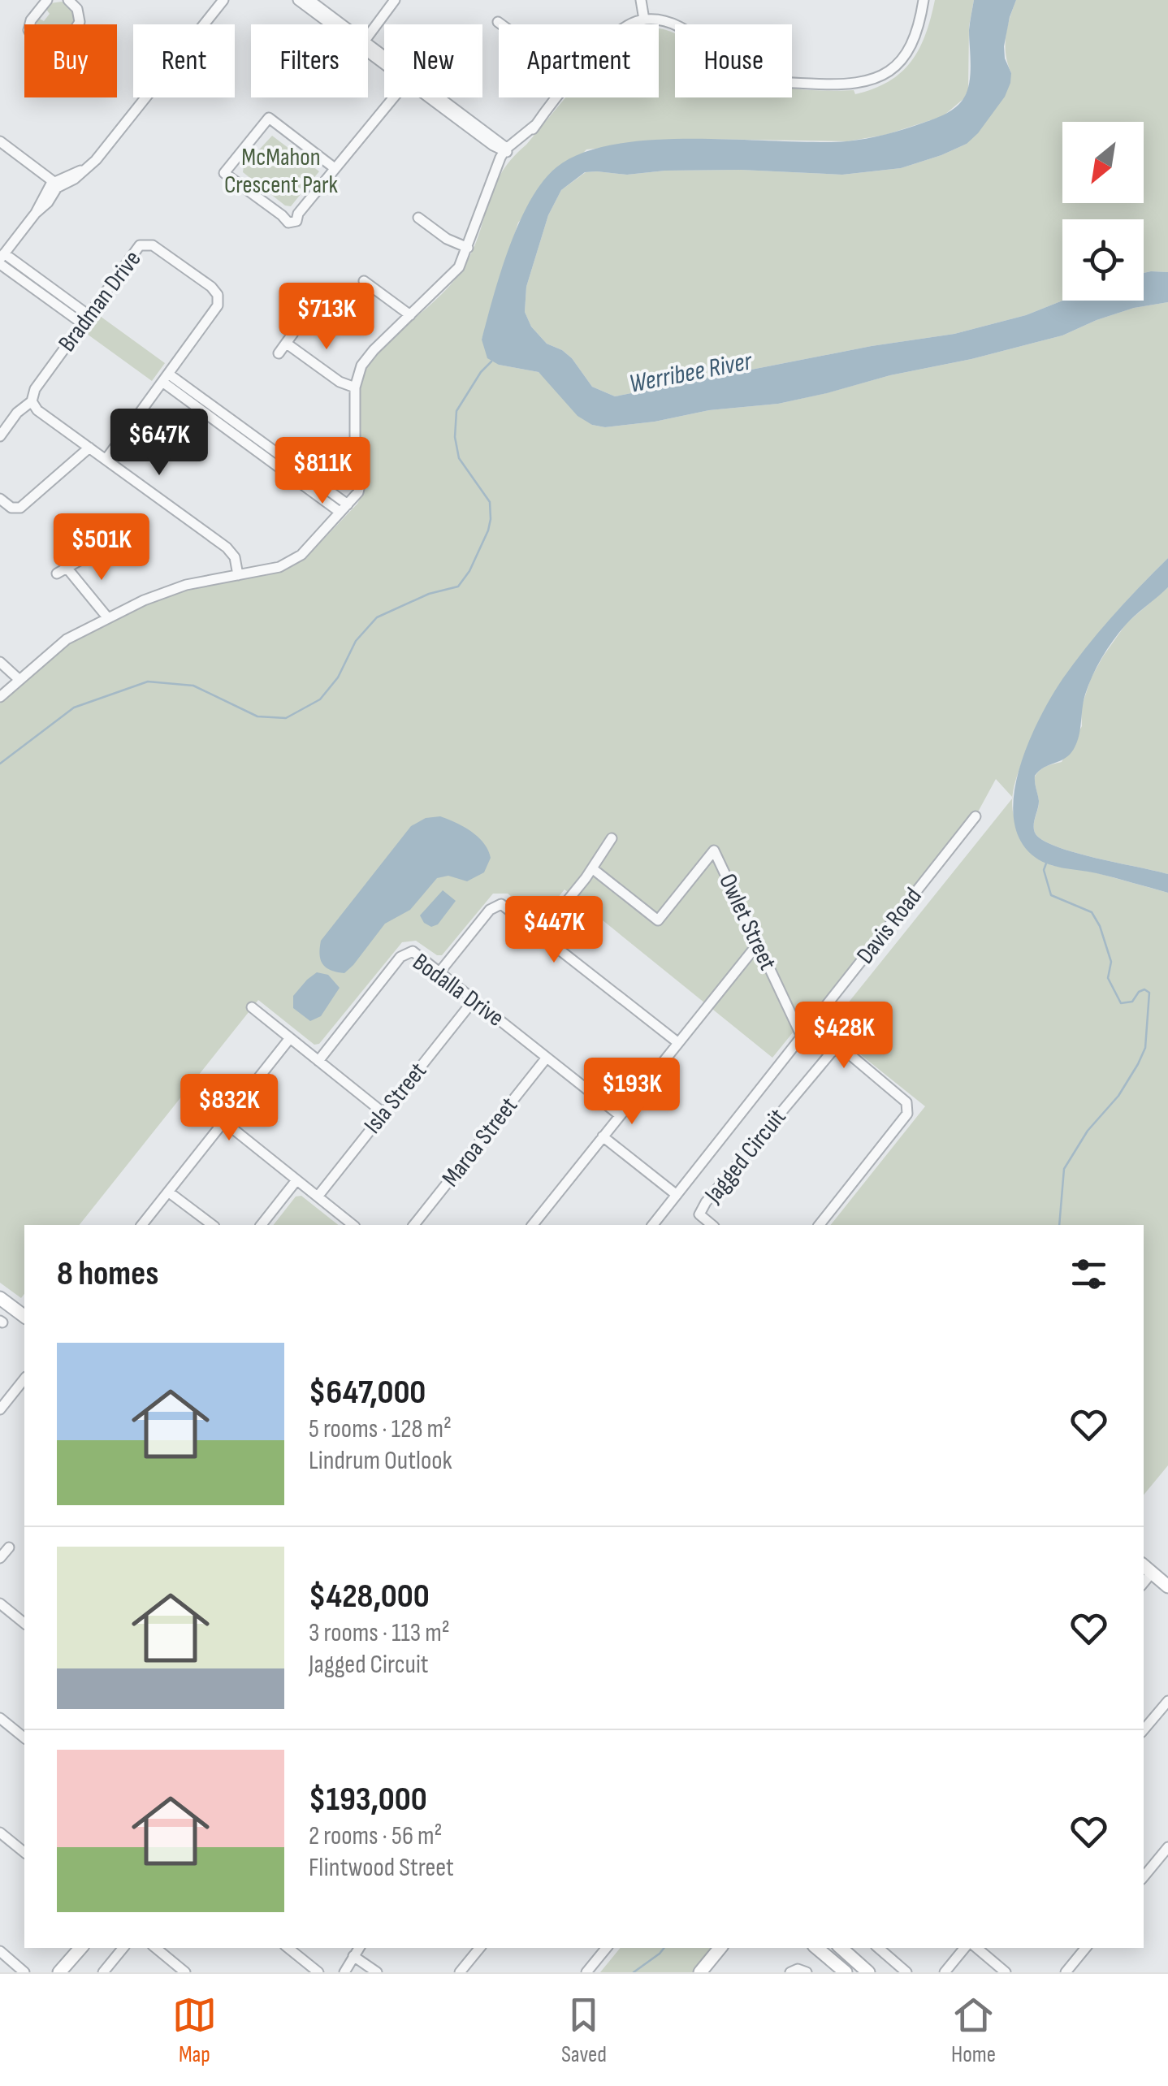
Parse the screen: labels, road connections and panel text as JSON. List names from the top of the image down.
{
  "streets": {
    "street": [
      "Bradman Drive",
      "Owlet Street",
      "Davis Road",
      "Bodalla Drive",
      "Isla Street",
      "Maroa Street",
      "Jagged Circuit"
    ]
  },
  "crossings": [
    ["Owlet Street", "Davis Road"],
    ["Bodalla Drive", "Isla Street"],
    ["Bodalla Drive", "Maroa Street"]
  ],
  "water": ["Werribee River"],
  "parks": ["McMahon Crescent Park"],
  "north": "bottom left",
  "page": {
    "chip": [
      "Buy",
      "Rent",
      "Filters",
      "New",
      "Apartment",
      "House"
    ],
    "price": [
      "$713K",
      "$647K",
      "$811K",
      "$501K",
      "$447K",
      "$428K",
      "$193K",
      "$832K"
    ],
    "heading": "8 homes",
    "list": [
      {
        "name": "$647,000",
        "note": "5 rooms · 128 m² · Lindrum Outlook"
      },
      {
        "name": "$428,000",
        "note": "3 rooms · 113 m² · Jagged Circuit"
      },
      {
        "name": "$193,000",
        "note": "2 rooms · 56 m² · Flintwood Street"
      }
    ],
    "tabs": ["Map", "Saved", "Home"]
  }
}
